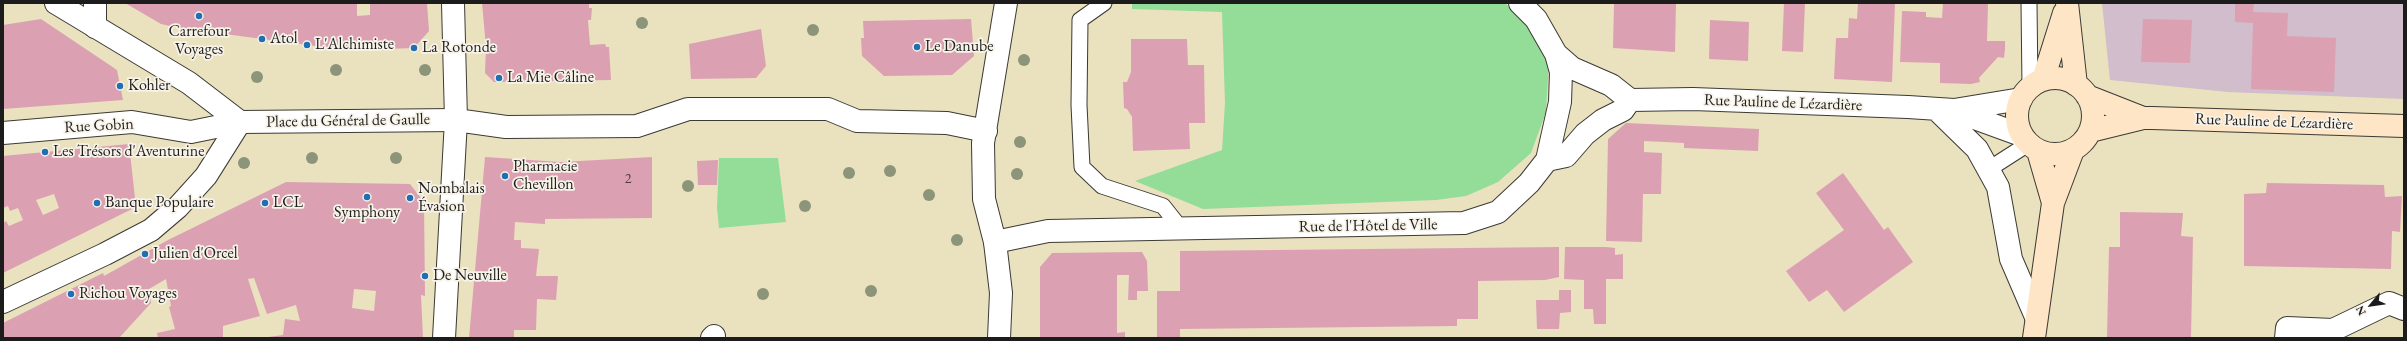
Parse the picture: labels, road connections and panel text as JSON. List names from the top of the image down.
{
  "streets": {
    "main road": ["Rue Pauline de Lézardière"],
    "street": ["Place du Général de Gaulle", "Rue Gobin", "Rue de l'Hôtel de Ville"]
  },
  "crossings": [
    ["Place du Général de Gaulle", "Rue Gobin"]
  ],
  "places": [
    "Carrefour Voyages",
    "Atol",
    "L'Alchimiste",
    "Le Danube",
    "La Rotonde",
    "La Mie Câline",
    "Kohler",
    "Les Trésors d'Aventurine",
    "Pharmacie Chevillon",
    "Symphony",
    "Nombalais Évasion",
    "Banque Populaire",
    "LCL",
    "Julien d'Orcel",
    "De Neuville",
    "Richou Voyages"
  ],
  "house_numbers": ["2"],
  "north": "bottom left"
}
